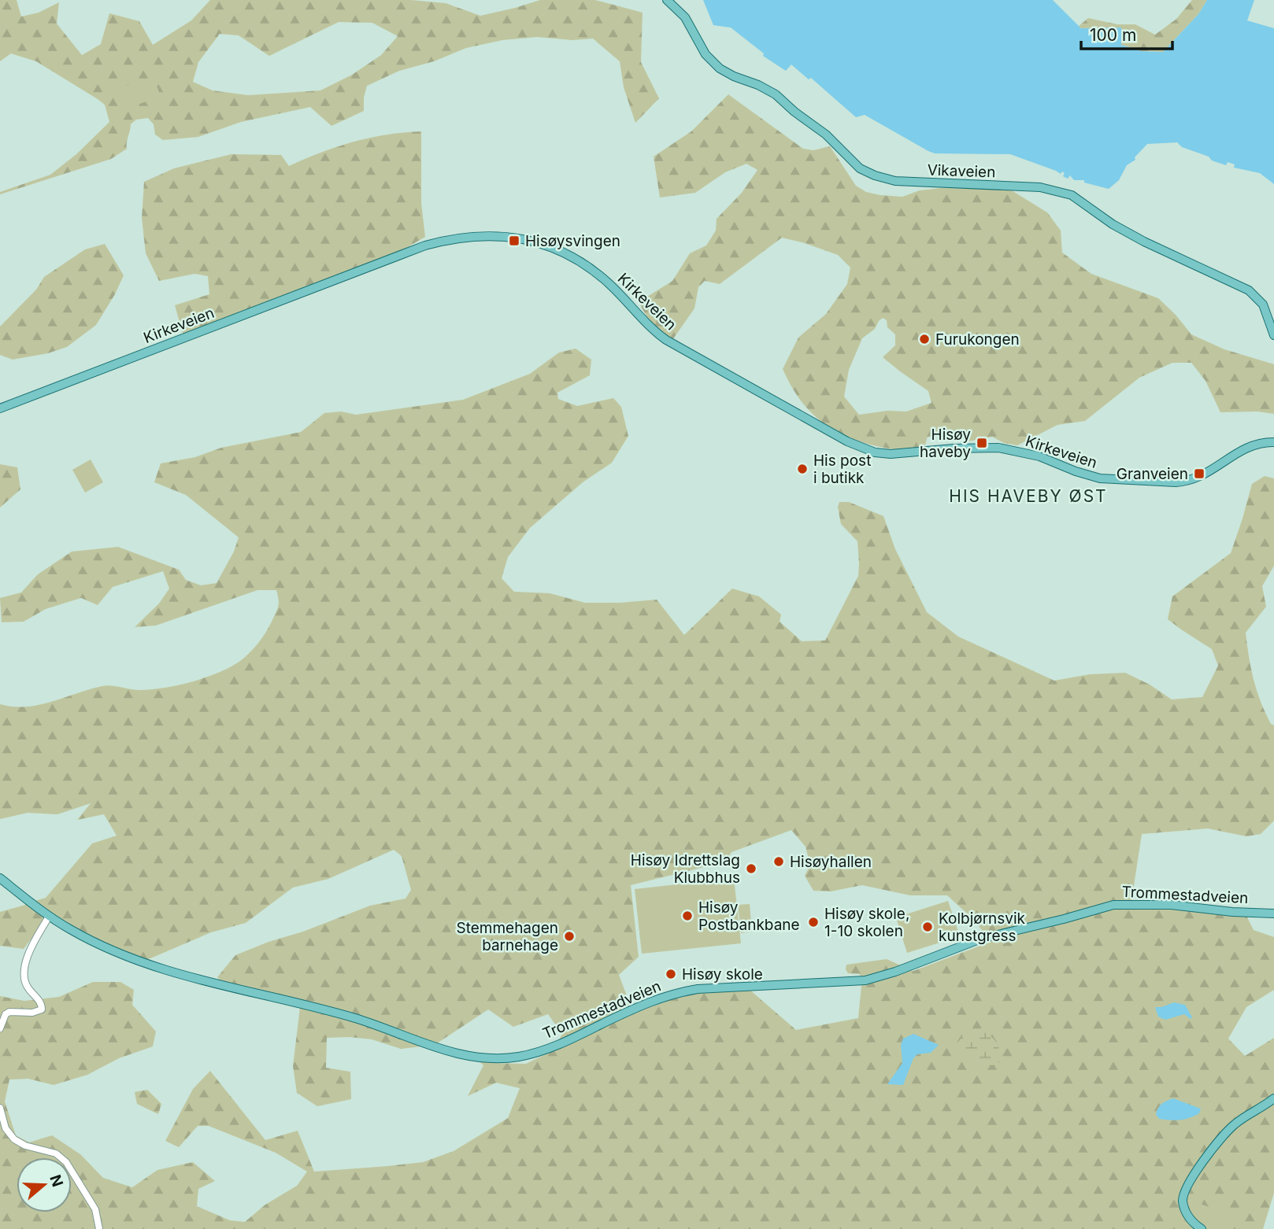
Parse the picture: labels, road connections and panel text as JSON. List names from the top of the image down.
{
  "streets": {
    "main road": ["Vikaveien", "Kirkeveien", "Trommestadveien"]
  },
  "districts": ["HIS HAVEBY ØST"],
  "places": {
    "transit": ["Hisøysvingen", "Hisøy haveby", "Granveien"],
    "other": [
      "Furukongen",
      "His post i butikk",
      "Hisøyhallen",
      "Hisøy Idrettslag Klubbhus",
      "Hisøy Postbankbane",
      "Hisøy skole, 1-10 skolen",
      "Kolbjørnsvik kunstgress",
      "Stemmehagen barnehage",
      "Hisøy skole"
    ]
  },
  "scale_bar": "100 m",
  "north": "right"
}
